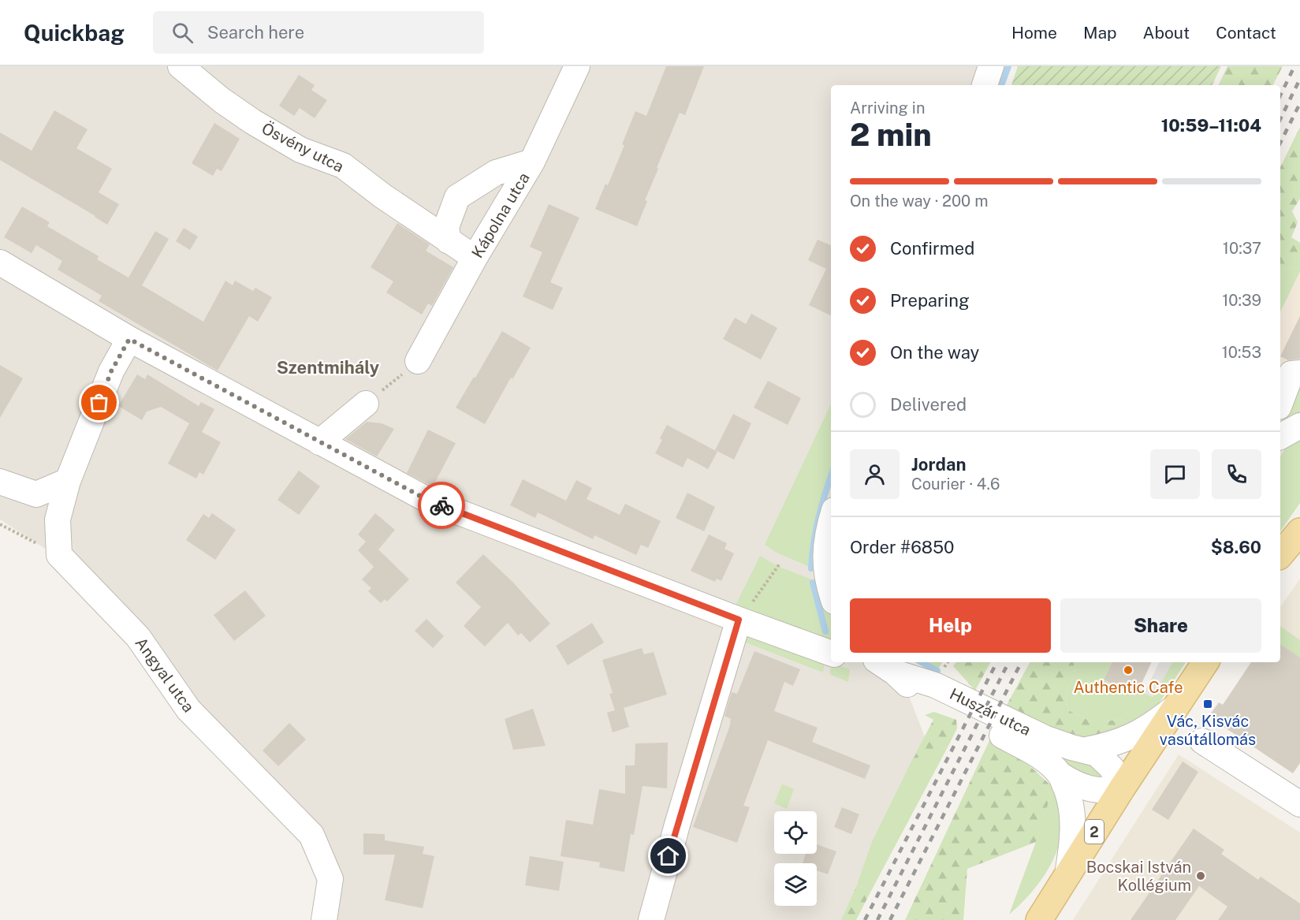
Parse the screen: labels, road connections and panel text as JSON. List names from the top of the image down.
{
  "streets": {
    "main road": ["2"],
    "street": [
      "Ösvény utca",
      "Kápolna utca",
      "Angyal utca",
      "Huszár utca"
    ]
  },
  "crossings": [
    ["Ösvény utca", "Kápolna utca"],
    ["Huszár utca", "2"]
  ],
  "districts": ["Szentmihály"],
  "places": {
    "other": ["Authentic Cafe", "Bocskai István Kollégium"],
    "transit": ["Vác, Kisvác vasútállomás"]
  },
  "page": {
    "header": "Quickbag",
    "search": "Search here",
    "nav": [
      "Home",
      "Map",
      "About",
      "Contact"
    ],
    "heading": ["2 min", "Arriving in", "10:59–11:04"],
    "panel": [
      "Jordan",
      "Courier · 4.6",
      "Order #6850",
      "$8.60"
    ],
    "bar": "On the way · 200 m",
    "list": [
      ["Confirmed", "10:37"],
      ["Preparing", "10:39"],
      ["On the way", "10:53"],
      "Delivered"
    ],
    "buttons": ["Help", "Share"]
  }
}
